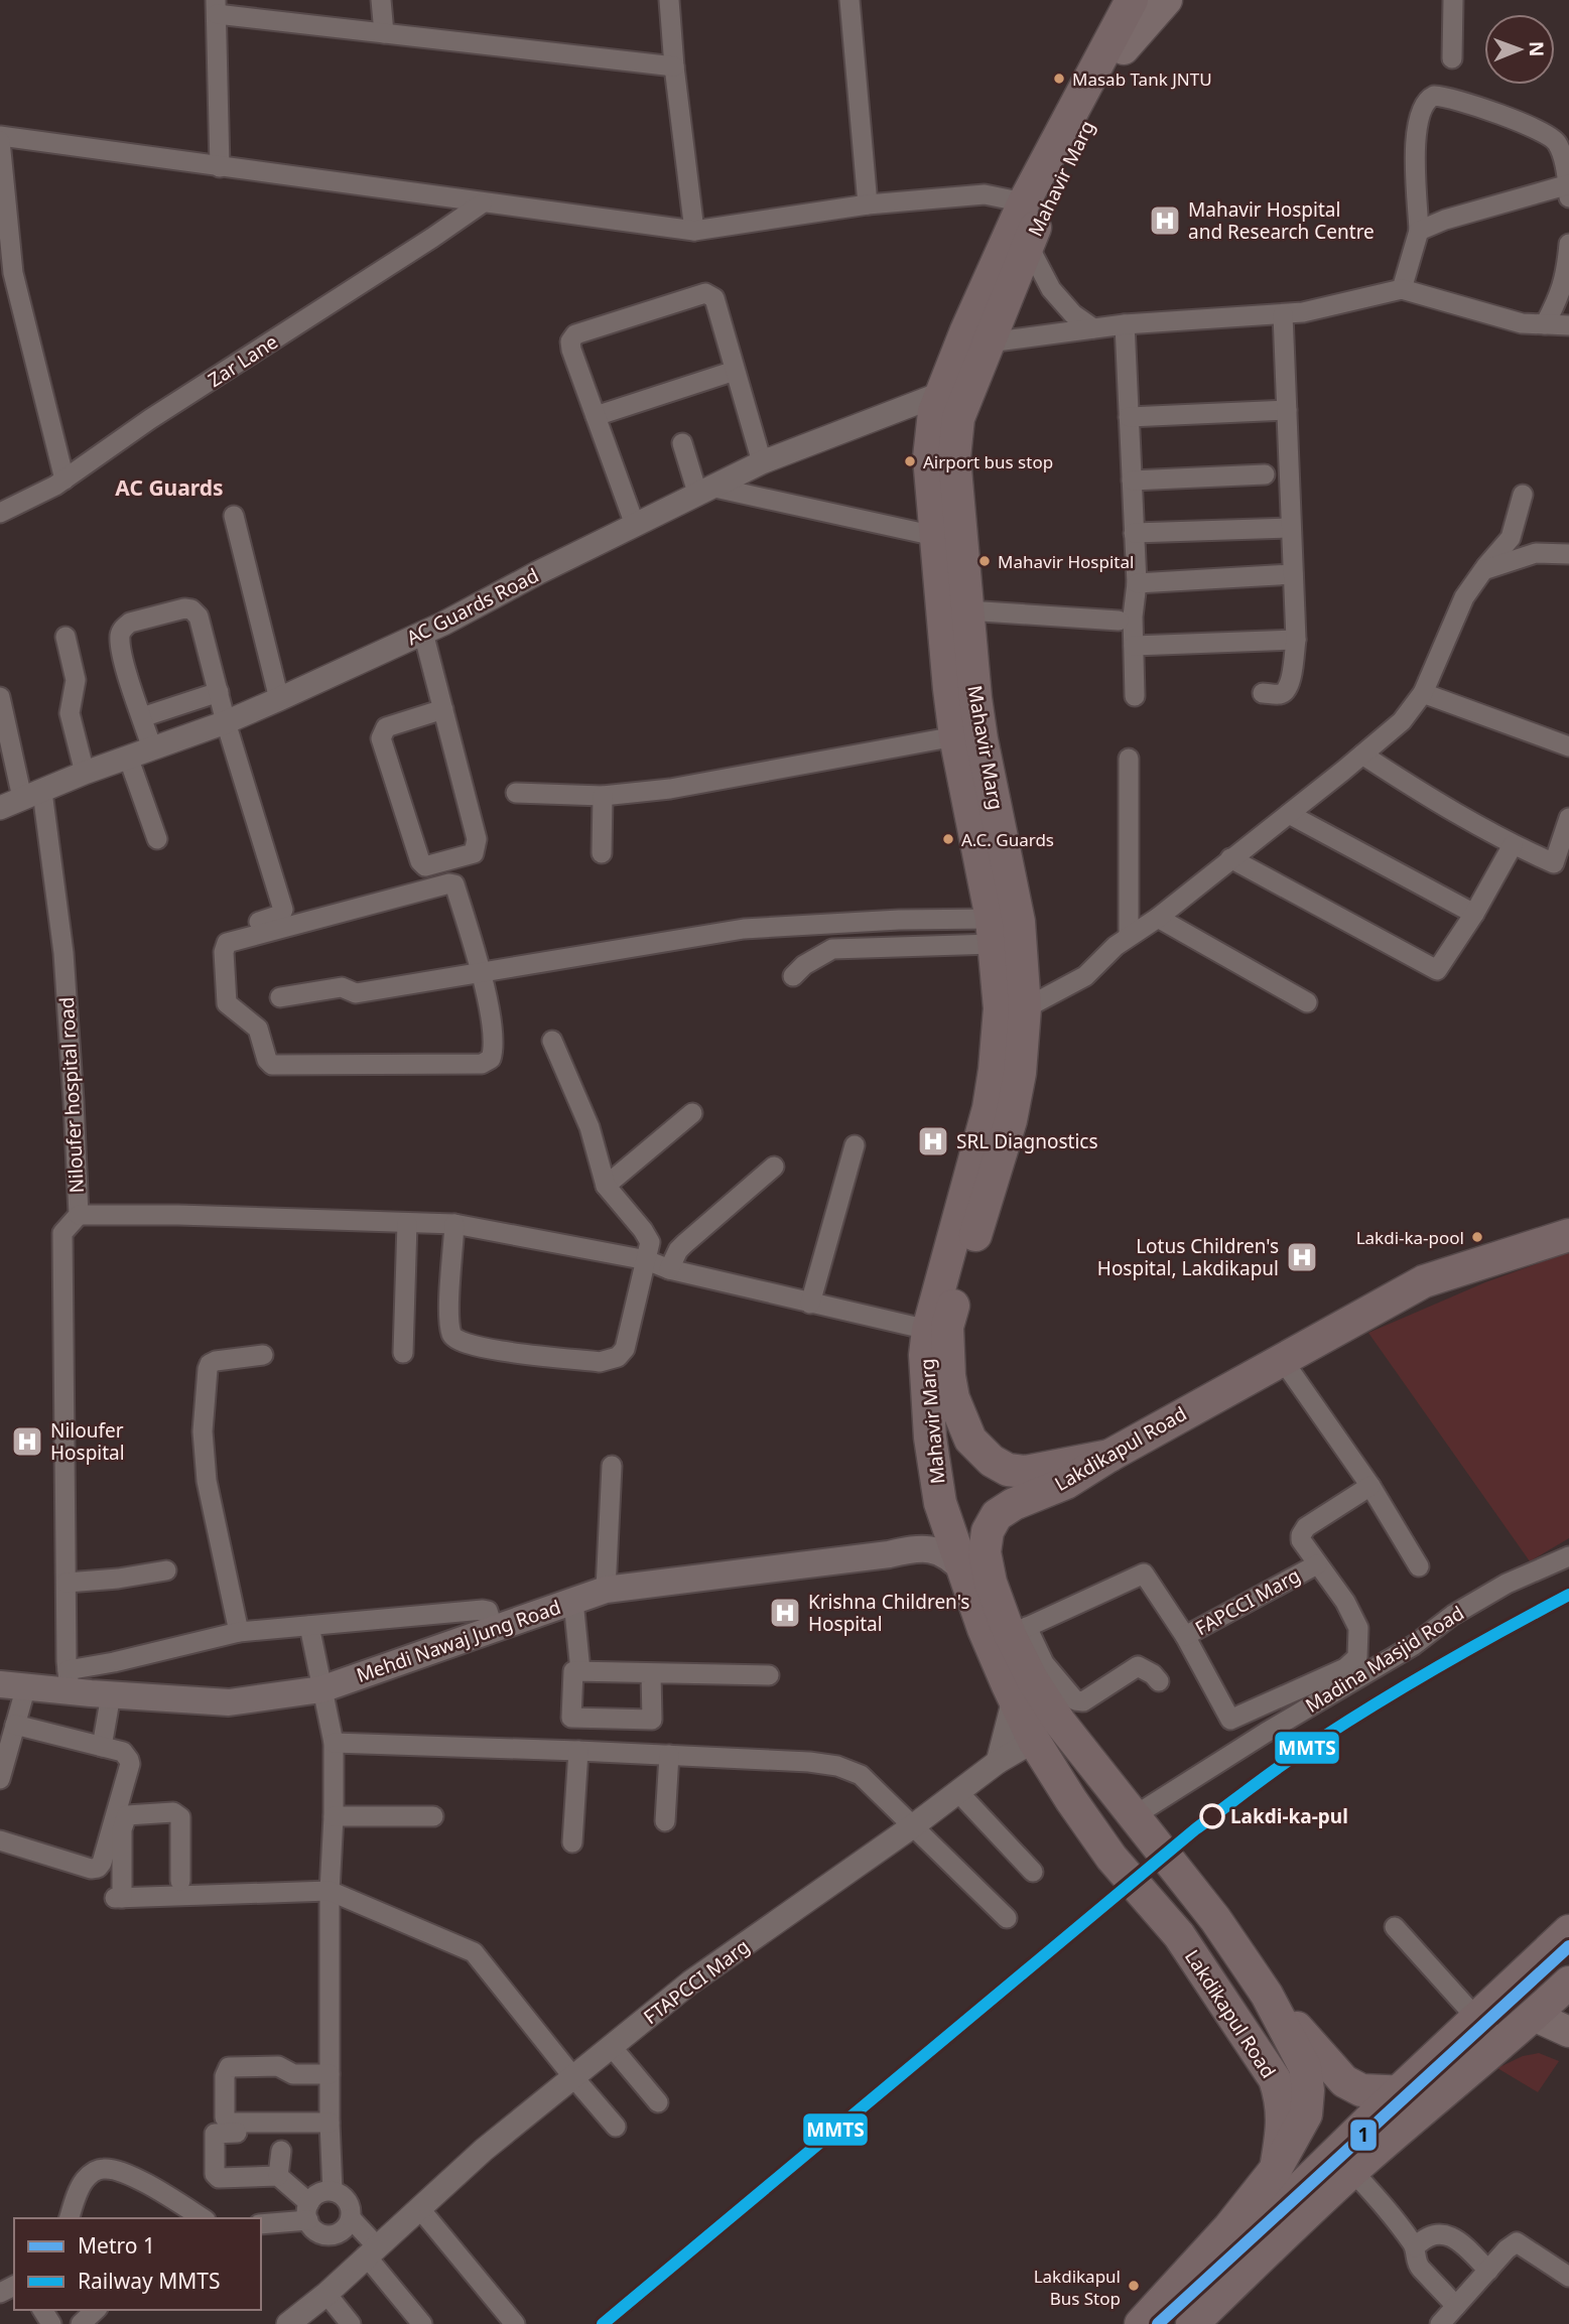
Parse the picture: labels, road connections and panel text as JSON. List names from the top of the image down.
{
  "streets": {
    "highway": ["Mahavir Marg", "Lakdikapul Road"],
    "main road": ["Mehdi Nawaj Jung Road"],
    "street": [
      "Zar Lane",
      "AC Guards Road",
      "Niloufer hospital road",
      "FAPCCI Marg",
      "Madina Masjid Road",
      "FTAPCCI Marg"
    ]
  },
  "crossings": [
    ["Mahavir Marg", "AC Guards Road"],
    ["Mahavir Marg", "Lakdikapul Road"],
    ["AC Guards Road", "Niloufer hospital road"],
    ["Niloufer hospital road", "Mehdi Nawaj Jung Road"],
    ["Lakdikapul Road", "Madina Masjid Road"],
    ["Lakdikapul Road", "FTAPCCI Marg"]
  ],
  "districts": ["AC Guards"],
  "places": {
    "other": [
      "Masab Tank JNTU",
      "Airport bus stop",
      "Mahavir Hospital",
      "A.C. Guards",
      "Lakdi-ka-pool",
      "Lakdi-ka-pul",
      "Lakdikapul Bus Stop"
    ],
    "hospital": [
      "Mahavir Hospital and Research Centre",
      "SRL Diagnostics",
      "Lotus Children's Hospital, Lakdikapul",
      "Niloufer Hospital",
      "Krishna Children's Hospital"
    ]
  },
  "lines": ["rail line MMTS", "metro line 1"],
  "legend": ["Metro 1", "Railway MMTS"],
  "north": "right"
}
